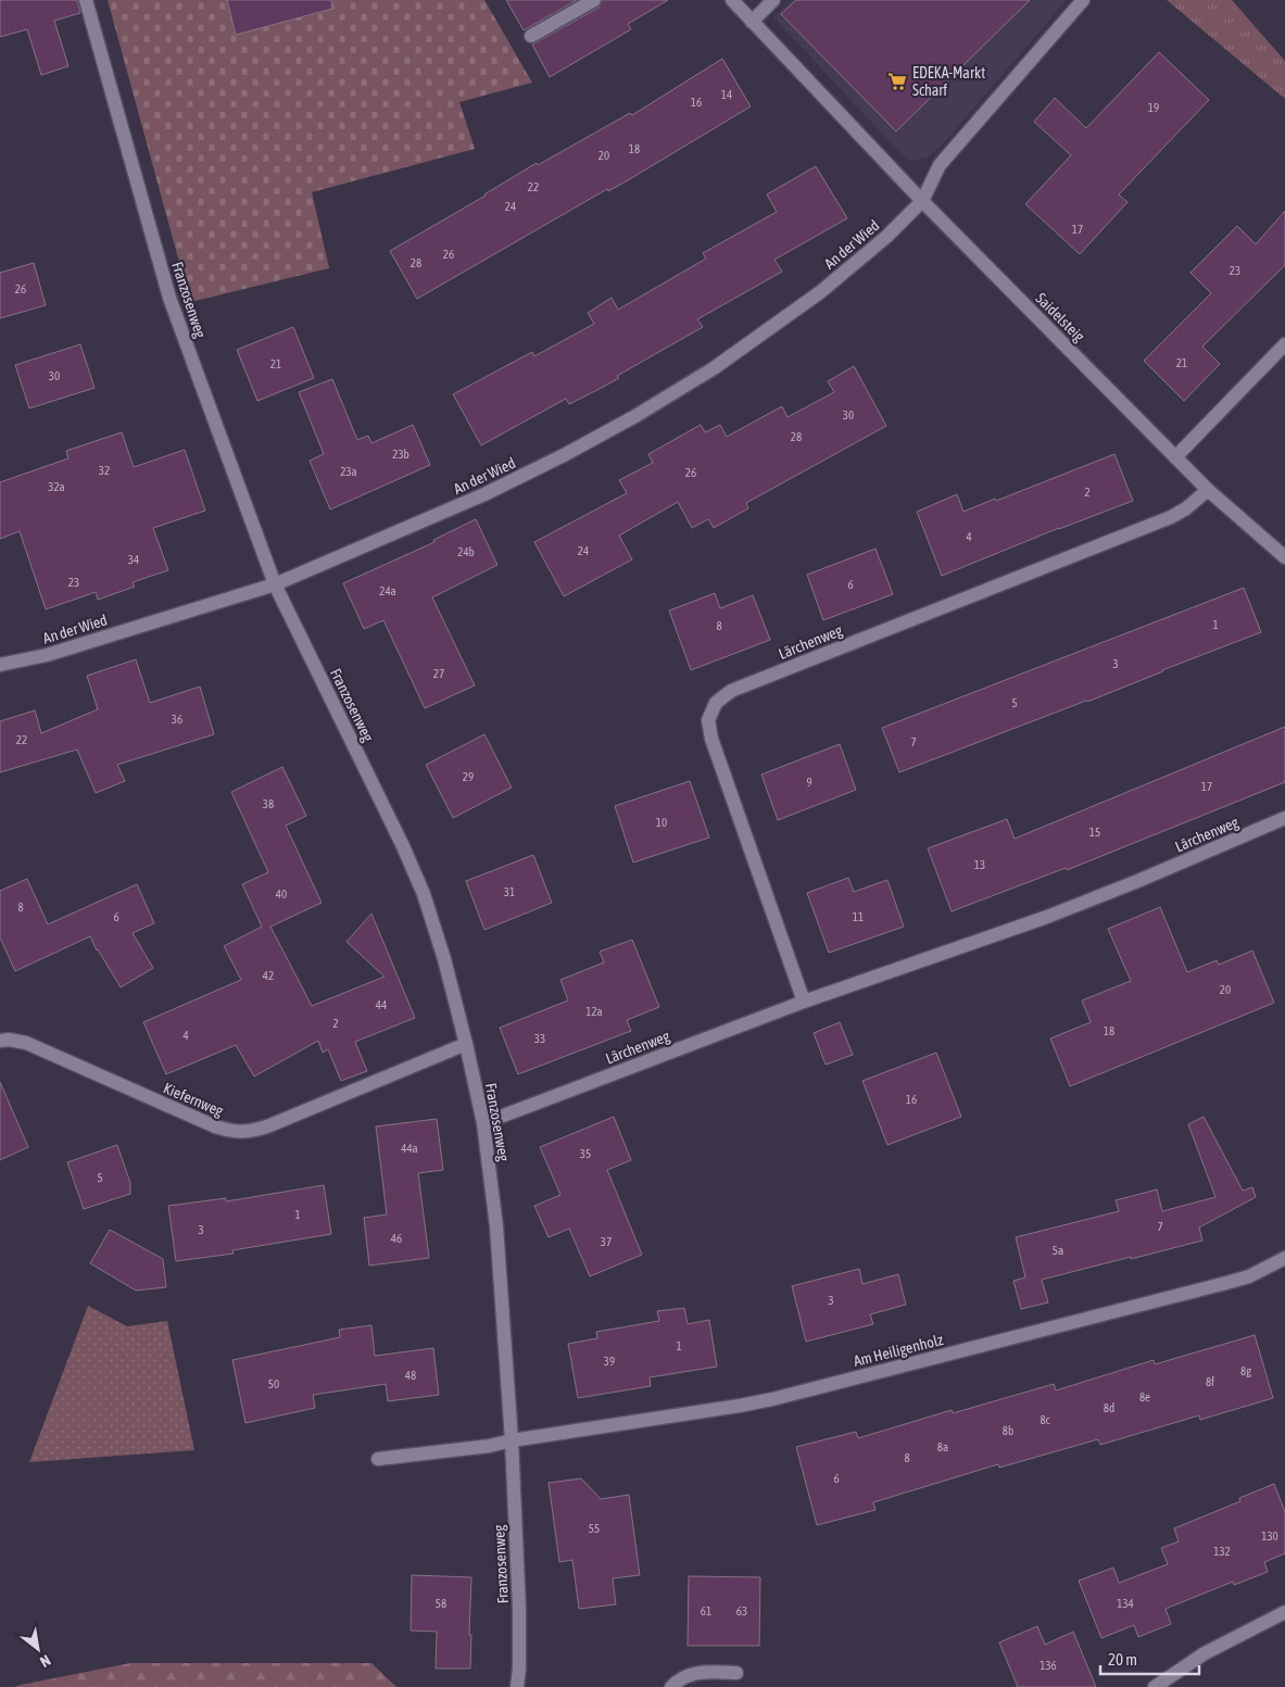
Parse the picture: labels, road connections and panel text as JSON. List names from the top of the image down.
{
  "streets": {
    "street": [
      "An der Wied",
      "Franzosenweg",
      "Saidelsteig",
      "Lärchenweg",
      "Kiefernweg",
      "Am Heiligenholz"
    ]
  },
  "crossings": [
    ["An der Wied", "Franzosenweg"],
    ["An der Wied", "Saidelsteig"],
    ["Franzosenweg", "Lärchenweg"],
    ["Franzosenweg", "Kiefernweg"],
    ["Franzosenweg", "Am Heiligenholz"],
    ["Saidelsteig", "Lärchenweg"]
  ],
  "places": {
    "supermarket": ["EDEKA-Markt Scharf"]
  },
  "house_numbers": [
    "14",
    "16",
    "19",
    "18",
    "20",
    "22",
    "24",
    "17",
    "26",
    "28",
    "23",
    "26",
    "21",
    "21",
    "30",
    "30",
    "28",
    "23b",
    "32",
    "23a",
    "26",
    "32a",
    "2",
    "4",
    "24",
    "24b",
    "34",
    "23",
    "6",
    "24a",
    "1",
    "8",
    "3",
    "27",
    "5",
    "36",
    "22",
    "7",
    "29",
    "9",
    "17",
    "38",
    "10",
    "15",
    "13",
    "31",
    "40",
    "8",
    "6",
    "11",
    "42",
    "20",
    "44",
    "12a",
    "2",
    "18",
    "4",
    "33",
    "16",
    "44a",
    "35",
    "5",
    "1",
    "7",
    "3",
    "46",
    "37",
    "5a",
    "3",
    "1",
    "39",
    "8g",
    "48",
    "8f",
    "50",
    "8e",
    "8d",
    "8c",
    "8b",
    "8a",
    "8",
    "6",
    "55",
    "130",
    "132",
    "58",
    "134",
    "61",
    "63",
    "136"
  ],
  "scale_bar": "20 m",
  "north": "bottom right"
}
